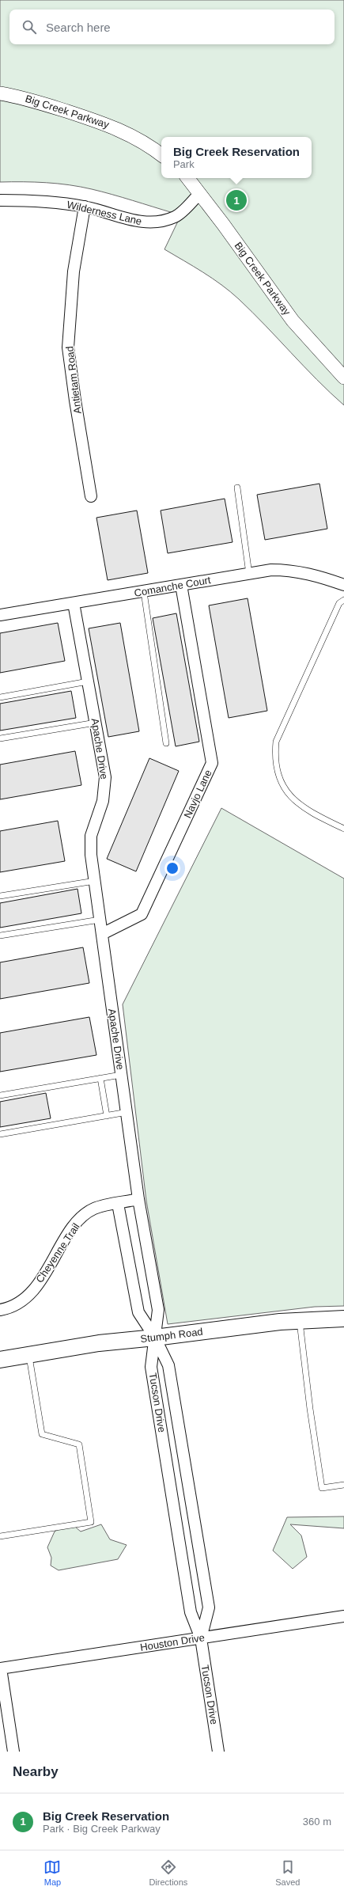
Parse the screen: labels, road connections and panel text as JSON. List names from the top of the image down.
{
  "streets": {
    "main road": ["Stumph Road"],
    "street": [
      "Big Creek Parkway",
      "Wilderness Lane",
      "Antietam Road",
      "Comanche Court",
      "Apache Drive",
      "Navjo Lane",
      "Cheyenne Trail",
      "Tucson Drive",
      "Houston Drive"
    ]
  },
  "crossings": [
    ["Big Creek Parkway", "Wilderness Lane"],
    ["Wilderness Lane", "Antietam Road"],
    ["Comanche Court", "Apache Drive"],
    ["Comanche Court", "Navjo Lane"],
    ["Apache Drive", "Navjo Lane"],
    ["Apache Drive", "Cheyenne Trail"],
    ["Apache Drive", "Stumph Road"],
    ["Apache Drive", "Tucson Drive"],
    ["Stumph Road", "Tucson Drive"],
    ["Tucson Drive", "Houston Drive"]
  ],
  "page": {
    "search": "Search here",
    "popup": ["Big Creek Reservation", "Park"],
    "pins": "1",
    "heading": "Nearby",
    "list": [
      {
        "mark": "1",
        "name": "Big Creek Reservation",
        "note": "Park · Big Creek Parkway",
        "value": "360 m"
      }
    ],
    "nav": ["Map", "Directions", "Saved"]
  }
}
